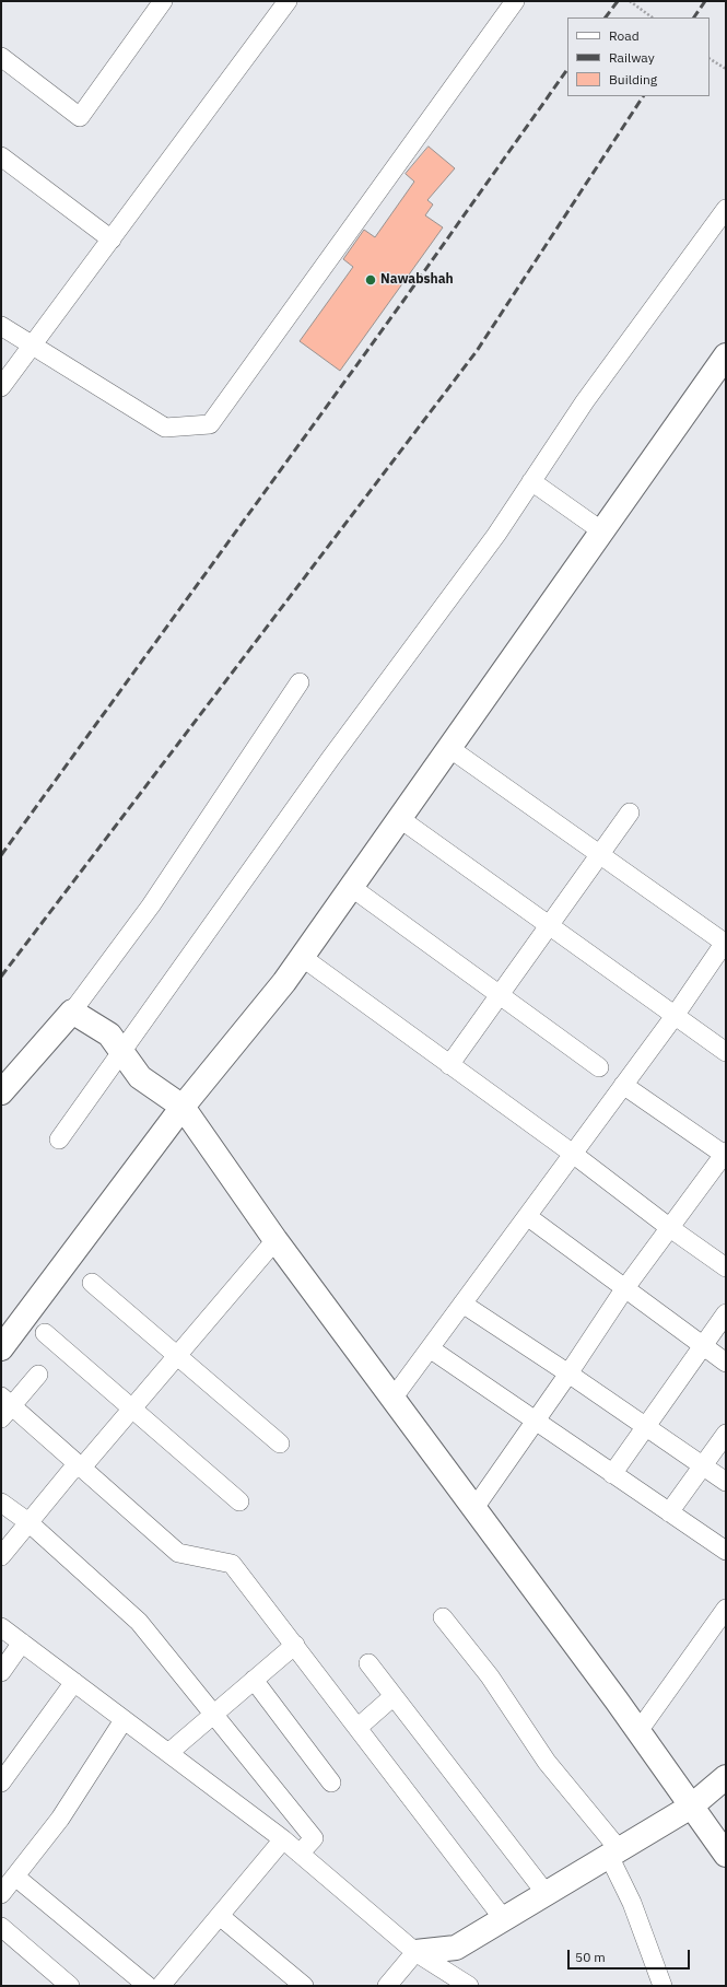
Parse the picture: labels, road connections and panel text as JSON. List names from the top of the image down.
{
  "places": ["Nawabshah"],
  "legend": ["Road", "Railway", "Building"],
  "scale_bar": "50 m"
}
